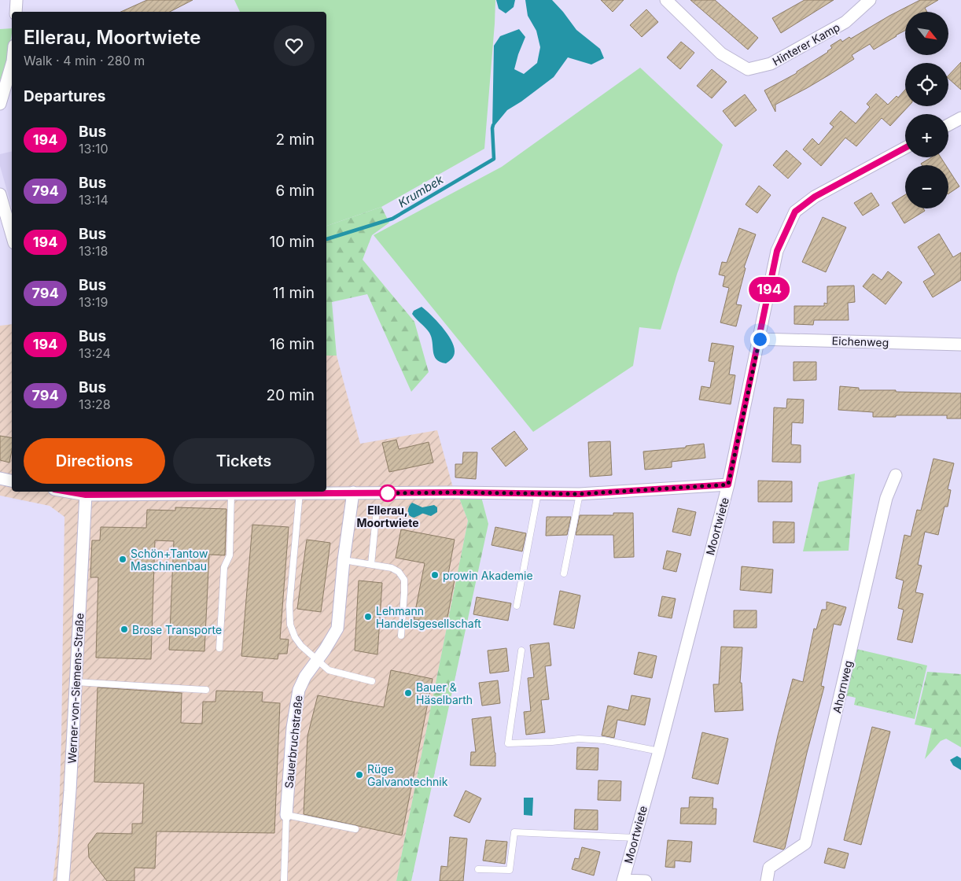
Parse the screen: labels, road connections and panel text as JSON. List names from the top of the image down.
{
  "streets": {
    "street": [
      "Hinterer Kamp",
      "Eichenweg",
      "Moortwiete",
      "Ahornweg",
      "Werner-von-Siemens-Straße",
      "Sauerbruchstraße"
    ]
  },
  "crossings": [
    ["Eichenweg", "Moortwiete"]
  ],
  "water": ["Krumbek"],
  "places": [
    "Ellerau, Moortwiete",
    "Schön+Tantow Maschinenbau",
    "prowin Akademie",
    "Lehmann Handelsgesellschaft",
    "Brose Transporte",
    "Bauer & Häselbarth",
    "Rüge Galvanotechnik"
  ],
  "lines": ["bus line 194"],
  "north": "bottom right",
  "page": {
    "on_map": "194",
    "map_buttons": ["+", "−"],
    "heading": [
      ["Ellerau, Moortwiete", "Walk · 4 min · 280 m"],
      "Departures"
    ],
    "list": [
      {
        "mark": "194",
        "name": "Bus",
        "note": "13:10",
        "value": "2 min"
      },
      {
        "mark": "794",
        "name": "Bus",
        "note": "13:14",
        "value": "6 min"
      },
      {
        "mark": "194",
        "name": "Bus",
        "note": "13:18",
        "value": "10 min"
      },
      {
        "mark": "794",
        "name": "Bus",
        "note": "13:19",
        "value": "11 min"
      },
      {
        "mark": "194",
        "name": "Bus",
        "note": "13:24",
        "value": "16 min"
      },
      {
        "mark": "794",
        "name": "Bus",
        "note": "13:28",
        "value": "20 min"
      }
    ],
    "buttons": ["Directions", "Tickets"]
  }
}
